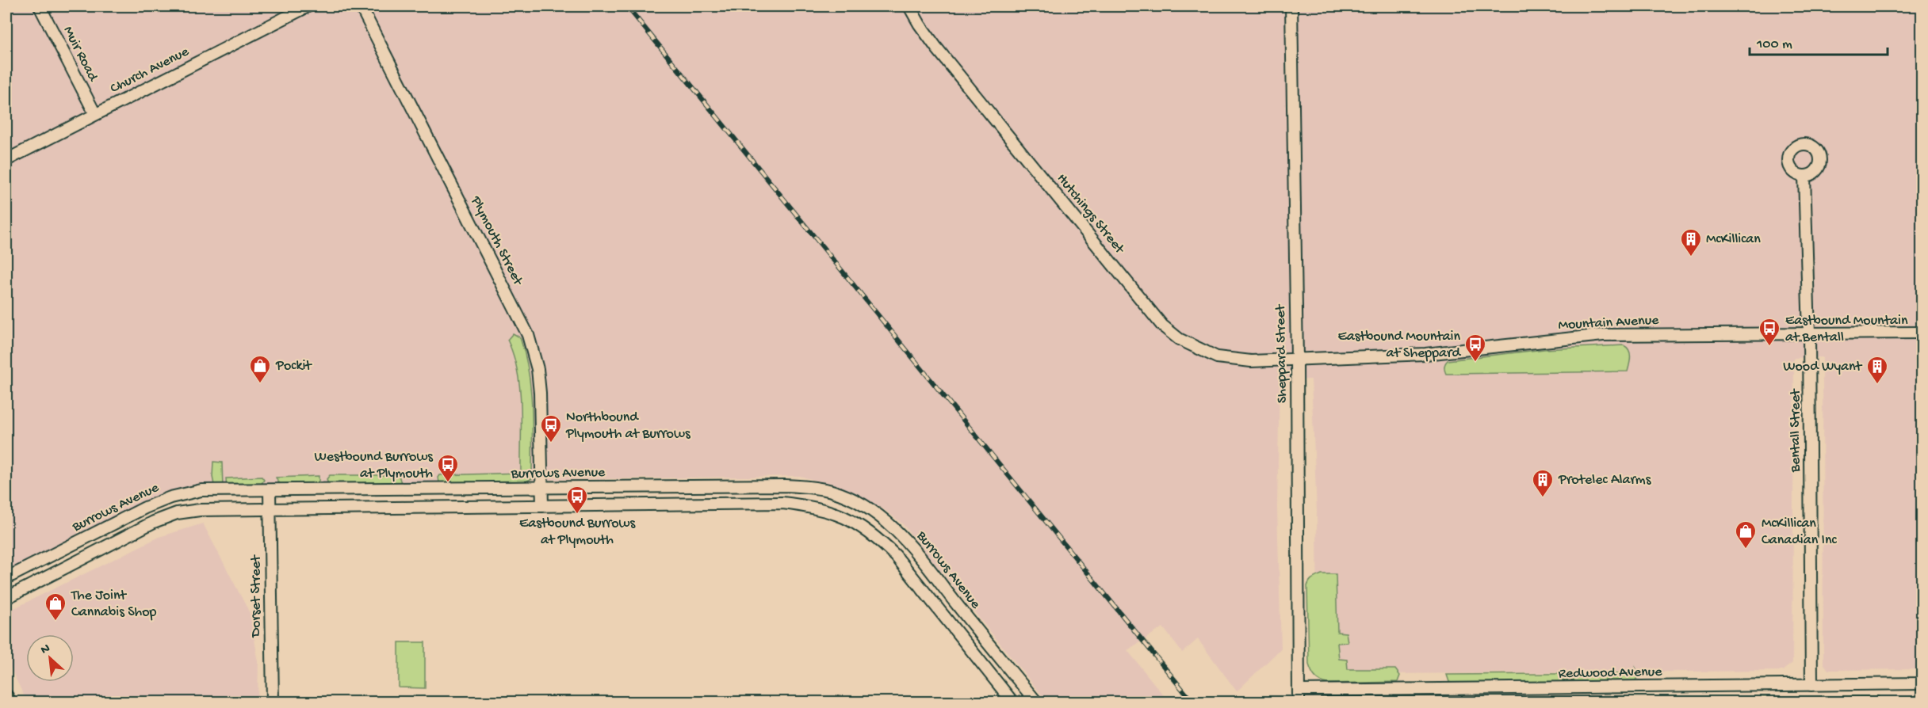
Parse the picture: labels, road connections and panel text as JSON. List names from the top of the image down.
{
  "streets": {
    "street": [
      "Muir Road",
      "Church Avenue",
      "Hutchings Street",
      "Plymouth Street",
      "Mountain Avenue",
      "Sheppard Street",
      "Bentall Street",
      "Burrows Avenue",
      "Dorset Street",
      "Redwood Avenue"
    ]
  },
  "crossings": [
    ["Muir Road", "Church Avenue"],
    ["Hutchings Street", "Mountain Avenue"],
    ["Hutchings Street", "Sheppard Street"],
    ["Plymouth Street", "Burrows Avenue"],
    ["Mountain Avenue", "Sheppard Street"],
    ["Mountain Avenue", "Bentall Street"],
    ["Sheppard Street", "Redwood Avenue"],
    ["Bentall Street", "Redwood Avenue"],
    ["Burrows Avenue", "Dorset Street"]
  ],
  "places": {
    "building": ["McKillican", "Wood Wyant", "Protelec Alarms"],
    "bus stop": [
      "Eastbound Mountain at Bentall",
      "Eastbound Mountain at Sheppard",
      "Northbound Plymouth at Burrows",
      "Westbound Burrows at Plymouth",
      "Eastbound Burrows at Plymouth"
    ],
    "shop": ["Pockit", "McKillican Canadian Inc", "The Joint Cannabis Shop"]
  },
  "scale_bar": "100 m",
  "north": "top left"
}
